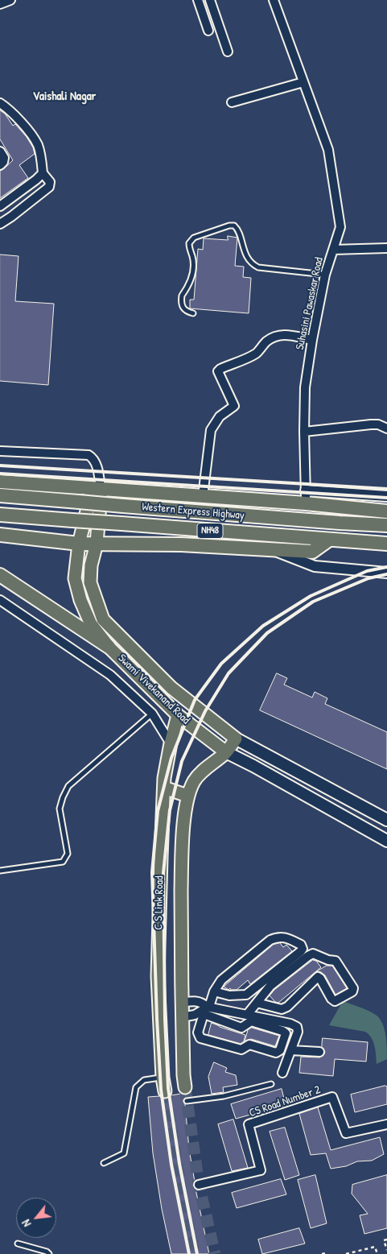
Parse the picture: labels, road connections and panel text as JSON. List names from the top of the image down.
{
  "streets": {
    "highway": ["Western Express Highway", "NH48"],
    "main road": ["Swami Vivekanand Road", "C S Link Road"],
    "street": ["Suhasini Pawaskar Road", "CS Road Number 2"]
  },
  "crossings": [
    ["Swami Vivekanand Road", "C S Link Road"]
  ],
  "districts": ["Vaishali Nagar"],
  "north": "bottom left"
}
